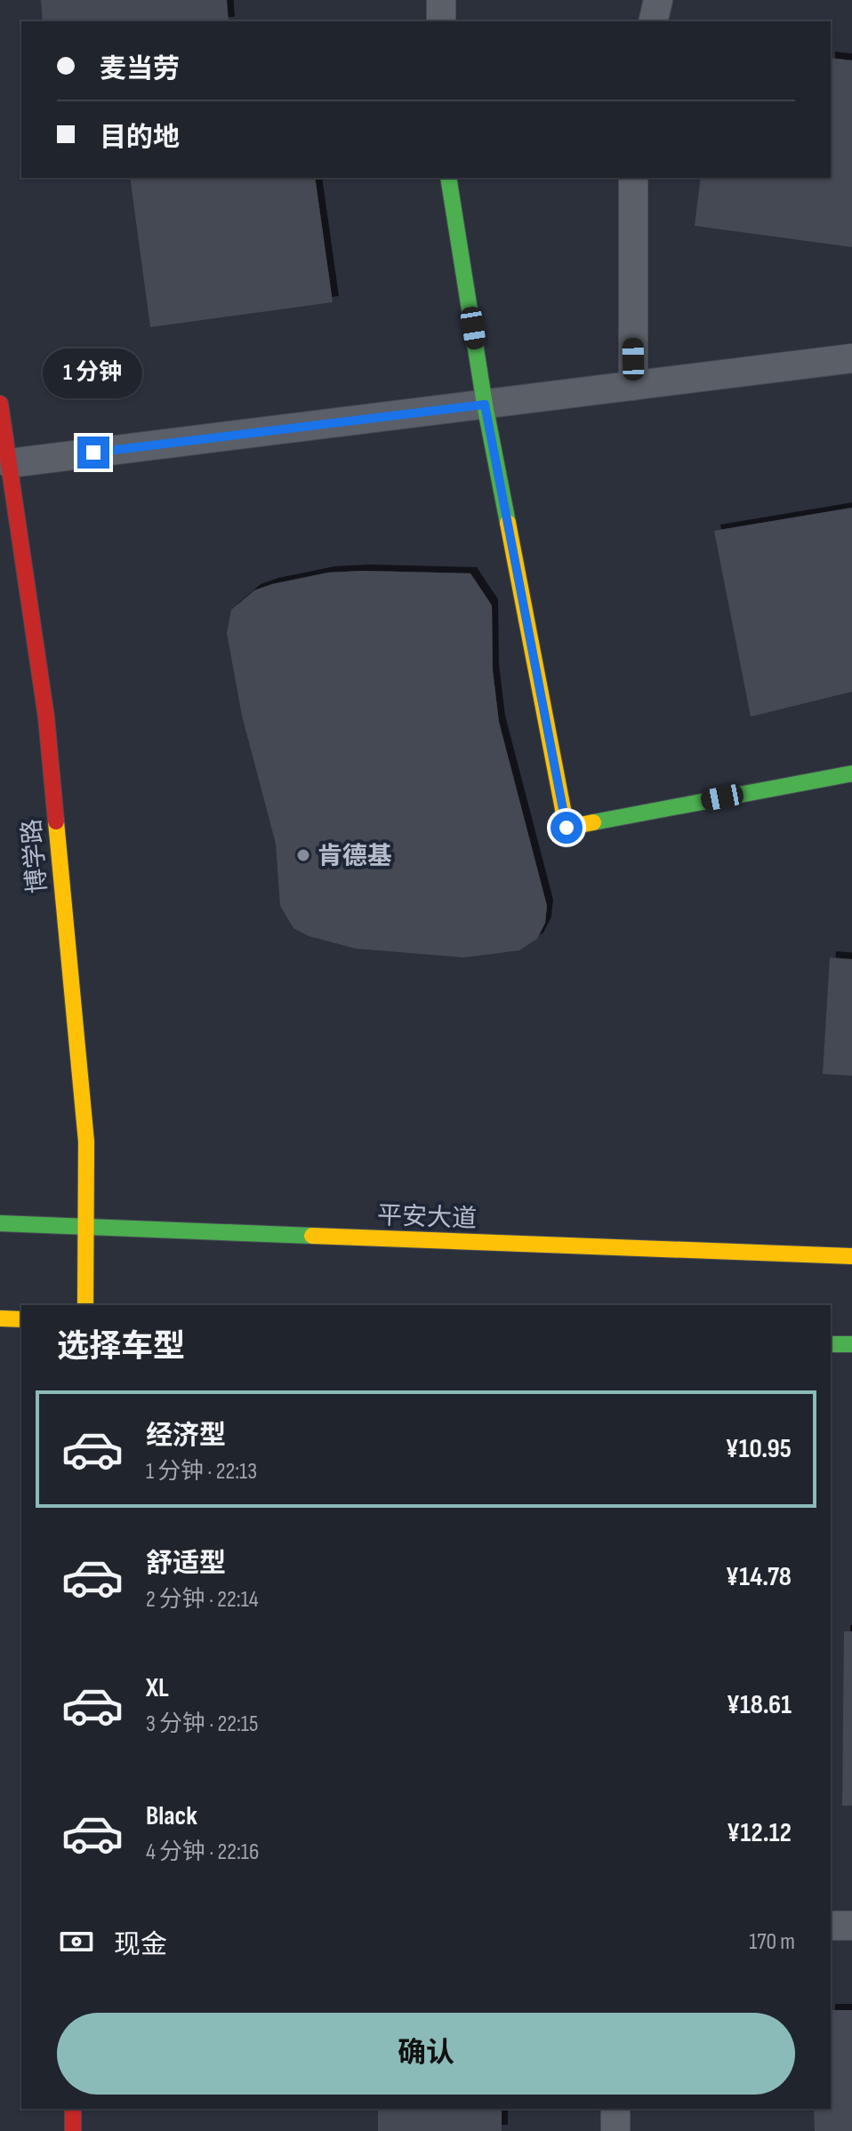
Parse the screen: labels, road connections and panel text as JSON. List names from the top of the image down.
{
  "streets": {
    "main road": ["博学路", "平安大道"]
  },
  "crossings": [
    ["博学路", "平安大道"]
  ],
  "places": ["肯德基"],
  "page": {
    "banner": ["麦当劳", "目的地"],
    "bubble": "1 分钟",
    "heading": "选择车型",
    "list": [
      {
        "name": "经济型",
        "note": "1 分钟 · 22:13",
        "value": "¥10.95"
      },
      {
        "name": "舒适型",
        "note": "2 分钟 · 22:14",
        "value": "¥14.78"
      },
      {
        "name": "XL",
        "note": "3 分钟 · 22:15",
        "value": "¥18.61"
      },
      {
        "name": "Black",
        "note": "4 分钟 · 22:16",
        "value": "¥12.12"
      }
    ],
    "pay": ["现金", "170 m"],
    "buttons": "确认"
  }
}
